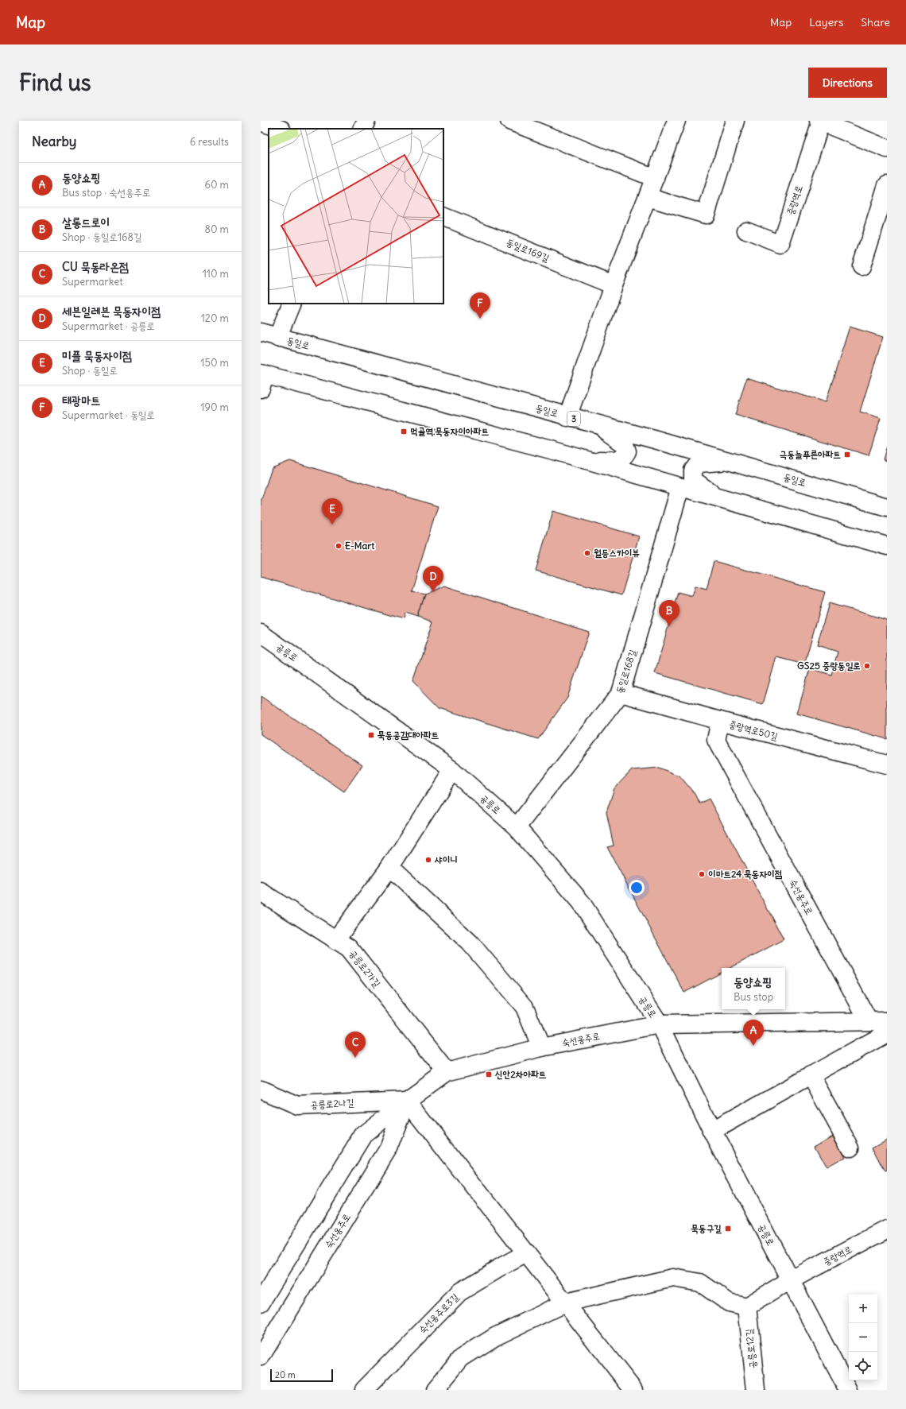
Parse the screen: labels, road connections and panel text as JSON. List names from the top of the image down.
{
  "streets": {
    "street": [
      "중랑역로",
      "동일로169길",
      "동일로",
      "3",
      "공릉로",
      "동일로168길",
      "중랑역로50길",
      "숙선옹주로",
      "공릉로2가길",
      "공릉로2나길",
      "숙선옹주로3길",
      "공릉로12길"
    ]
  },
  "crossings": [
    ["중랑역로", "공릉로"],
    ["공릉로", "동일로168길"],
    ["공릉로", "숙선옹주로"],
    ["동일로168길", "중랑역로50길"],
    ["중랑역로50길", "숙선옹주로"],
    ["숙선옹주로", "공릉로2가길"],
    ["숙선옹주로", "공릉로2나길"]
  ],
  "places": {
    "transit": [
      "먹골역.묵동자이아파트",
      "극동늘푸른아파트",
      "묵동공감대아파트",
      "신안2차아파트",
      "묵동구길"
    ],
    "other": [
      "E-Mart",
      "월등스카이뷰",
      "GS25 중랑동일로",
      "샤이니",
      "이마트24 묵동자이점"
    ]
  },
  "scale_bar": "20 m",
  "page": {
    "header": "Map",
    "nav": ["Map", "Layers", "Share"],
    "buttons": "Directions",
    "title": "Find us",
    "heading": ["Nearby", "6 results"],
    "list": [
      {
        "mark": "A",
        "name": "동양쇼핑",
        "note": "Bus stop · 숙선옹주로",
        "value": "60 m"
      },
      {
        "mark": "B",
        "name": "살롱드로이",
        "note": "Shop · 동일로168길",
        "value": "80 m"
      },
      {
        "mark": "C",
        "name": "CU 묵동라온점",
        "note": "Supermarket",
        "value": "110 m"
      },
      {
        "mark": "D",
        "name": "세븐일레븐 묵동자이점",
        "note": "Supermarket · 공릉로",
        "value": "120 m"
      },
      {
        "mark": "E",
        "name": "미플 묵동자이점",
        "note": "Shop · 동일로",
        "value": "150 m"
      },
      {
        "mark": "F",
        "name": "태광마트",
        "note": "Supermarket · 동일로",
        "value": "190 m"
      }
    ],
    "pins": [
      "F",
      "E",
      "D",
      "B",
      "A",
      "C"
    ],
    "popup": ["동양쇼핑", "Bus stop"],
    "map_buttons": ["+", "−"],
    "scale": "20 m"
  }
}
